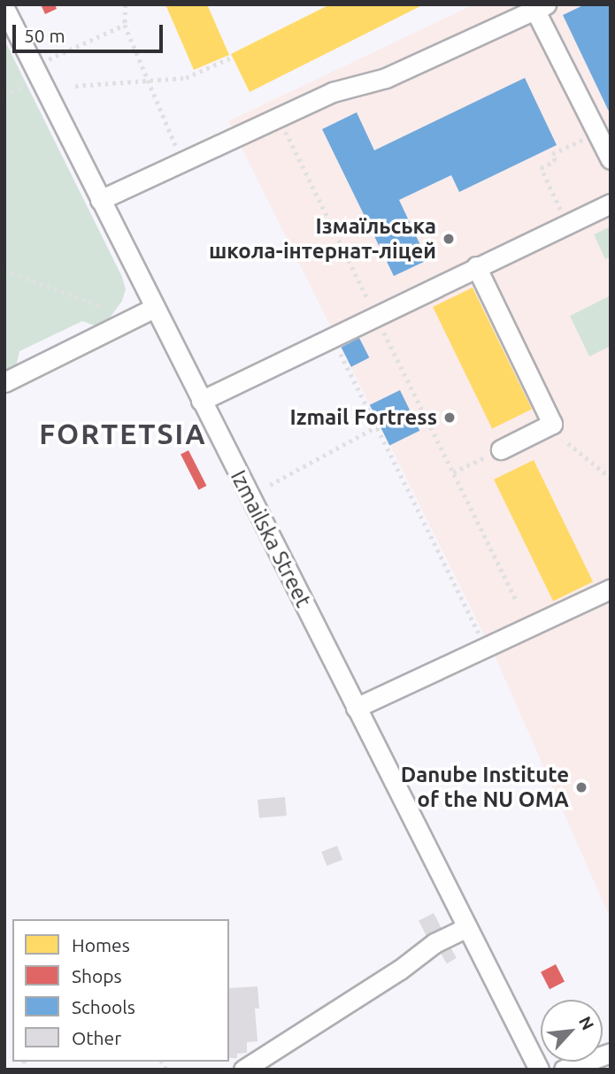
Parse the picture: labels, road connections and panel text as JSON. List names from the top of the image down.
{
  "streets": {
    "street": ["Izmailska Street"]
  },
  "districts": ["FORTETSIA"],
  "places": ["Ізмаїльська школа-інтернат-ліцей", "Izmail Fortress", "Danube Institute of the NU OMA"],
  "legend": [
    "Homes",
    "Shops",
    "Schools",
    "Other"
  ],
  "scale_bar": "50 m",
  "north": "top right"
}
